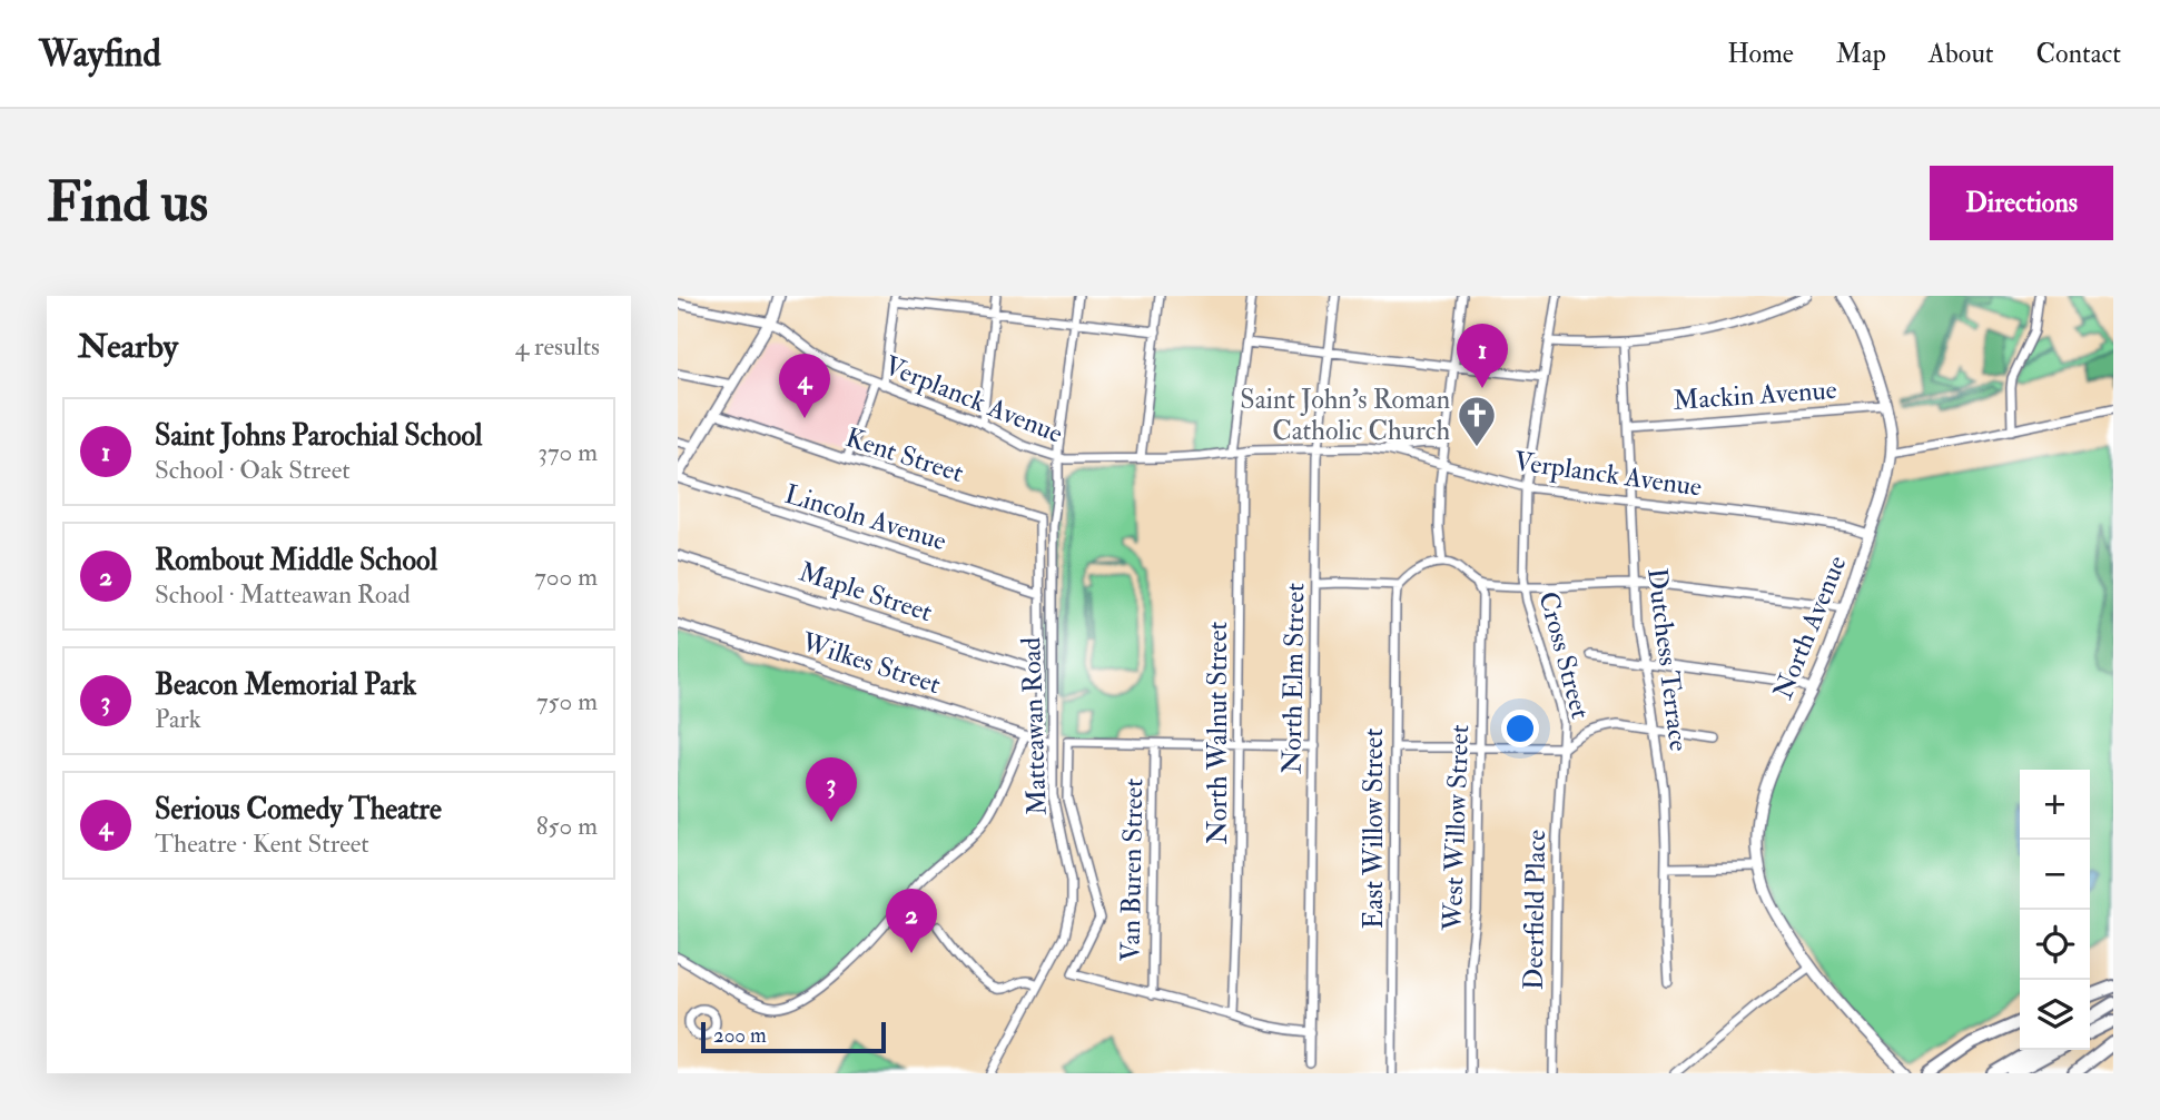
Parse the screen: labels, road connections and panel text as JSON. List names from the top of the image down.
{
  "streets": {
    "main road": ["North Avenue"],
    "street": [
      "Mackin Avenue",
      "Verplanck Avenue",
      "Kent Street",
      "Lincoln Avenue",
      "Maple Street",
      "Cross Street",
      "Dutchess Terrace",
      "Wilkes Street",
      "North Elm Street",
      "Matteawan Road",
      "North Walnut Street",
      "West Willow Street",
      "East Willow Street",
      "Van Buren Street",
      "Deerfield Place"
    ]
  },
  "crossings": [
    ["Mackin Avenue", "North Avenue"],
    ["Mackin Avenue", "Dutchess Terrace"],
    ["Verplanck Avenue", "North Avenue"],
    ["Verplanck Avenue", "Cross Street"],
    ["Verplanck Avenue", "Dutchess Terrace"],
    ["Verplanck Avenue", "North Elm Street"],
    ["Verplanck Avenue", "Matteawan Road"],
    ["Verplanck Avenue", "North Walnut Street"],
    ["Kent Street", "Lincoln Avenue"],
    ["Cross Street", "Deerfield Place"],
    ["Wilkes Street", "Matteawan Road"]
  ],
  "places": {
    "church": ["Saint John's Roman Catholic Church"]
  },
  "scale_bar": "200 m",
  "page": {
    "header": "Wayfind",
    "nav": [
      "Home",
      "Map",
      "About",
      "Contact"
    ],
    "buttons": "Directions",
    "title": "Find us",
    "heading": ["Nearby", "4 results"],
    "pins": [
      "1",
      "4",
      "3",
      "2"
    ],
    "list": [
      {
        "mark": "1",
        "name": "Saint Johns Parochial School",
        "note": "School · Oak Street",
        "value": "370 m"
      },
      {
        "mark": "2",
        "name": "Rombout Middle School",
        "note": "School · Matteawan Road",
        "value": "700 m"
      },
      {
        "mark": "3",
        "name": "Beacon Memorial Park",
        "note": "Park",
        "value": "750 m"
      },
      {
        "mark": "4",
        "name": "Serious Comedy Theatre",
        "note": "Theatre · Kent Street",
        "value": "850 m"
      }
    ],
    "map_buttons": ["+", "−"],
    "scale": "200 m"
  }
}
